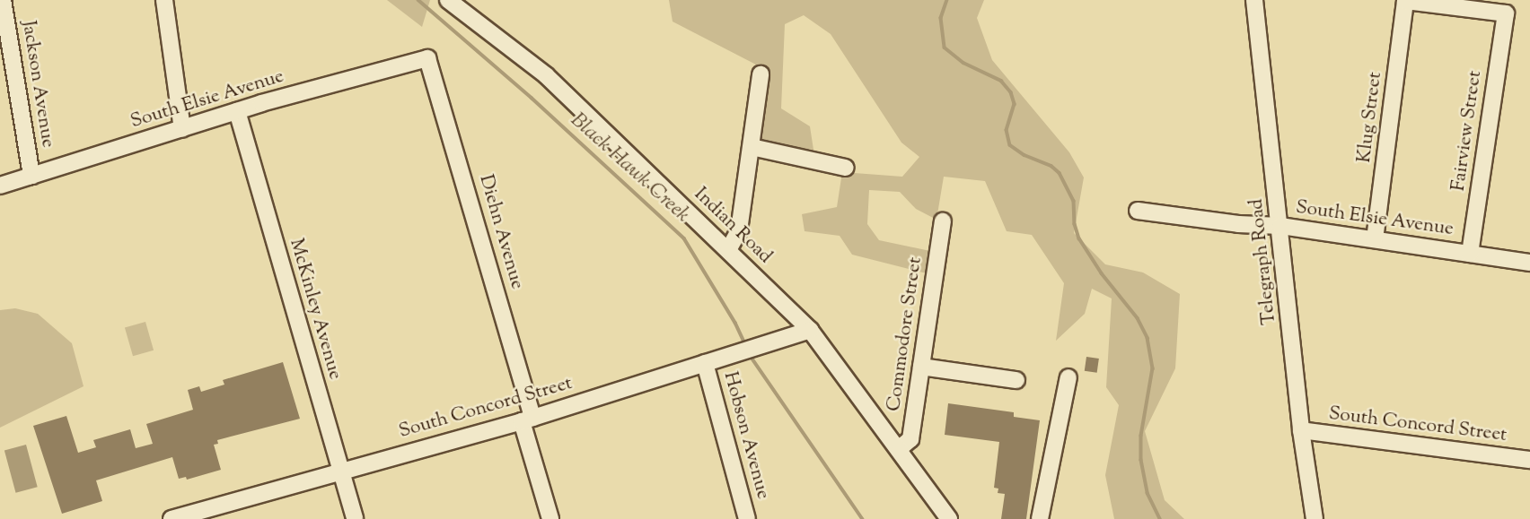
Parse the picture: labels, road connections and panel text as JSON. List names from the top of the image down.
{
  "streets": {
    "street": [
      "Jackson Avenue",
      "South Elsie Avenue",
      "Klug Street",
      "Fairview Street",
      "Indian Road",
      "Diehn Avenue",
      "Telegraph Road",
      "McKinley Avenue",
      "Commodore Street",
      "South Concord Street",
      "Hobson Avenue"
    ]
  },
  "crossings": [
    ["Jackson Avenue", "South Elsie Avenue"],
    ["South Elsie Avenue", "Klug Street"],
    ["South Elsie Avenue", "Fairview Street"],
    ["South Elsie Avenue", "Diehn Avenue"],
    ["South Elsie Avenue", "Telegraph Road"],
    ["South Elsie Avenue", "McKinley Avenue"],
    ["Klug Street", "Fairview Street"],
    ["Indian Road", "Commodore Street"],
    ["Indian Road", "South Concord Street"],
    ["Diehn Avenue", "South Concord Street"],
    ["Telegraph Road", "South Concord Street"],
    ["McKinley Avenue", "South Concord Street"],
    ["South Concord Street", "Hobson Avenue"]
  ],
  "water": ["Black Hawk Creek"]
}
